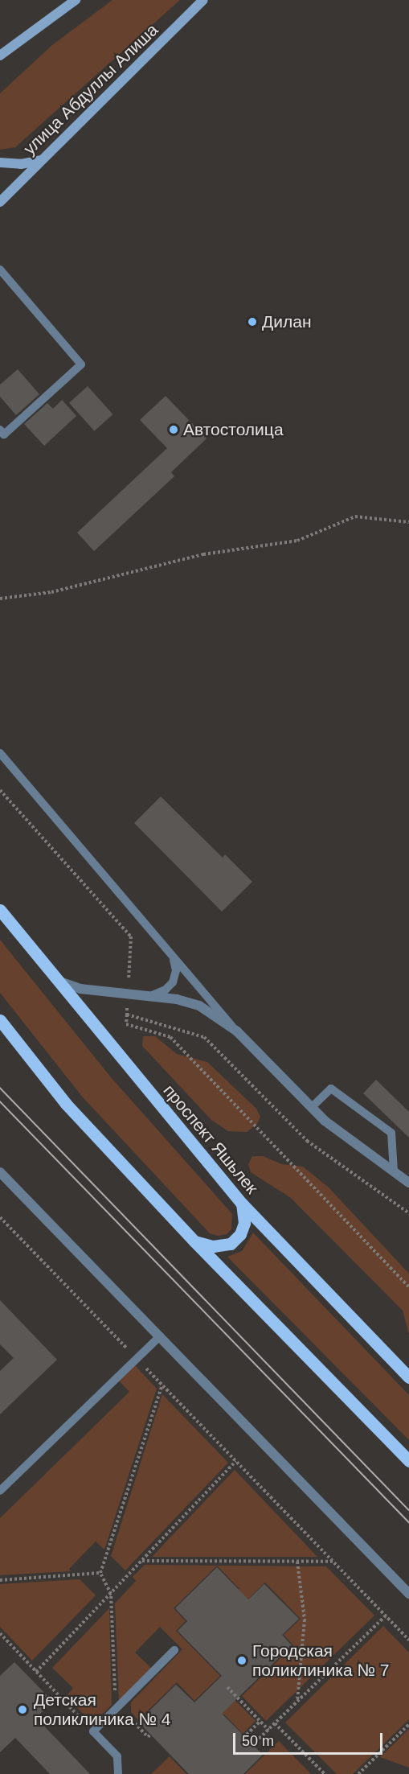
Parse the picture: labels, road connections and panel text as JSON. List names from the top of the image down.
{
  "streets": {
    "main road": ["улица Абдуллы Алиша", "проспект Яшьлек"]
  },
  "places": [
    "Дилан",
    "Автостолица",
    "Городская поликлиника № 7",
    "Детская поликлиника № 4"
  ],
  "scale_bar": "50 m"
}
